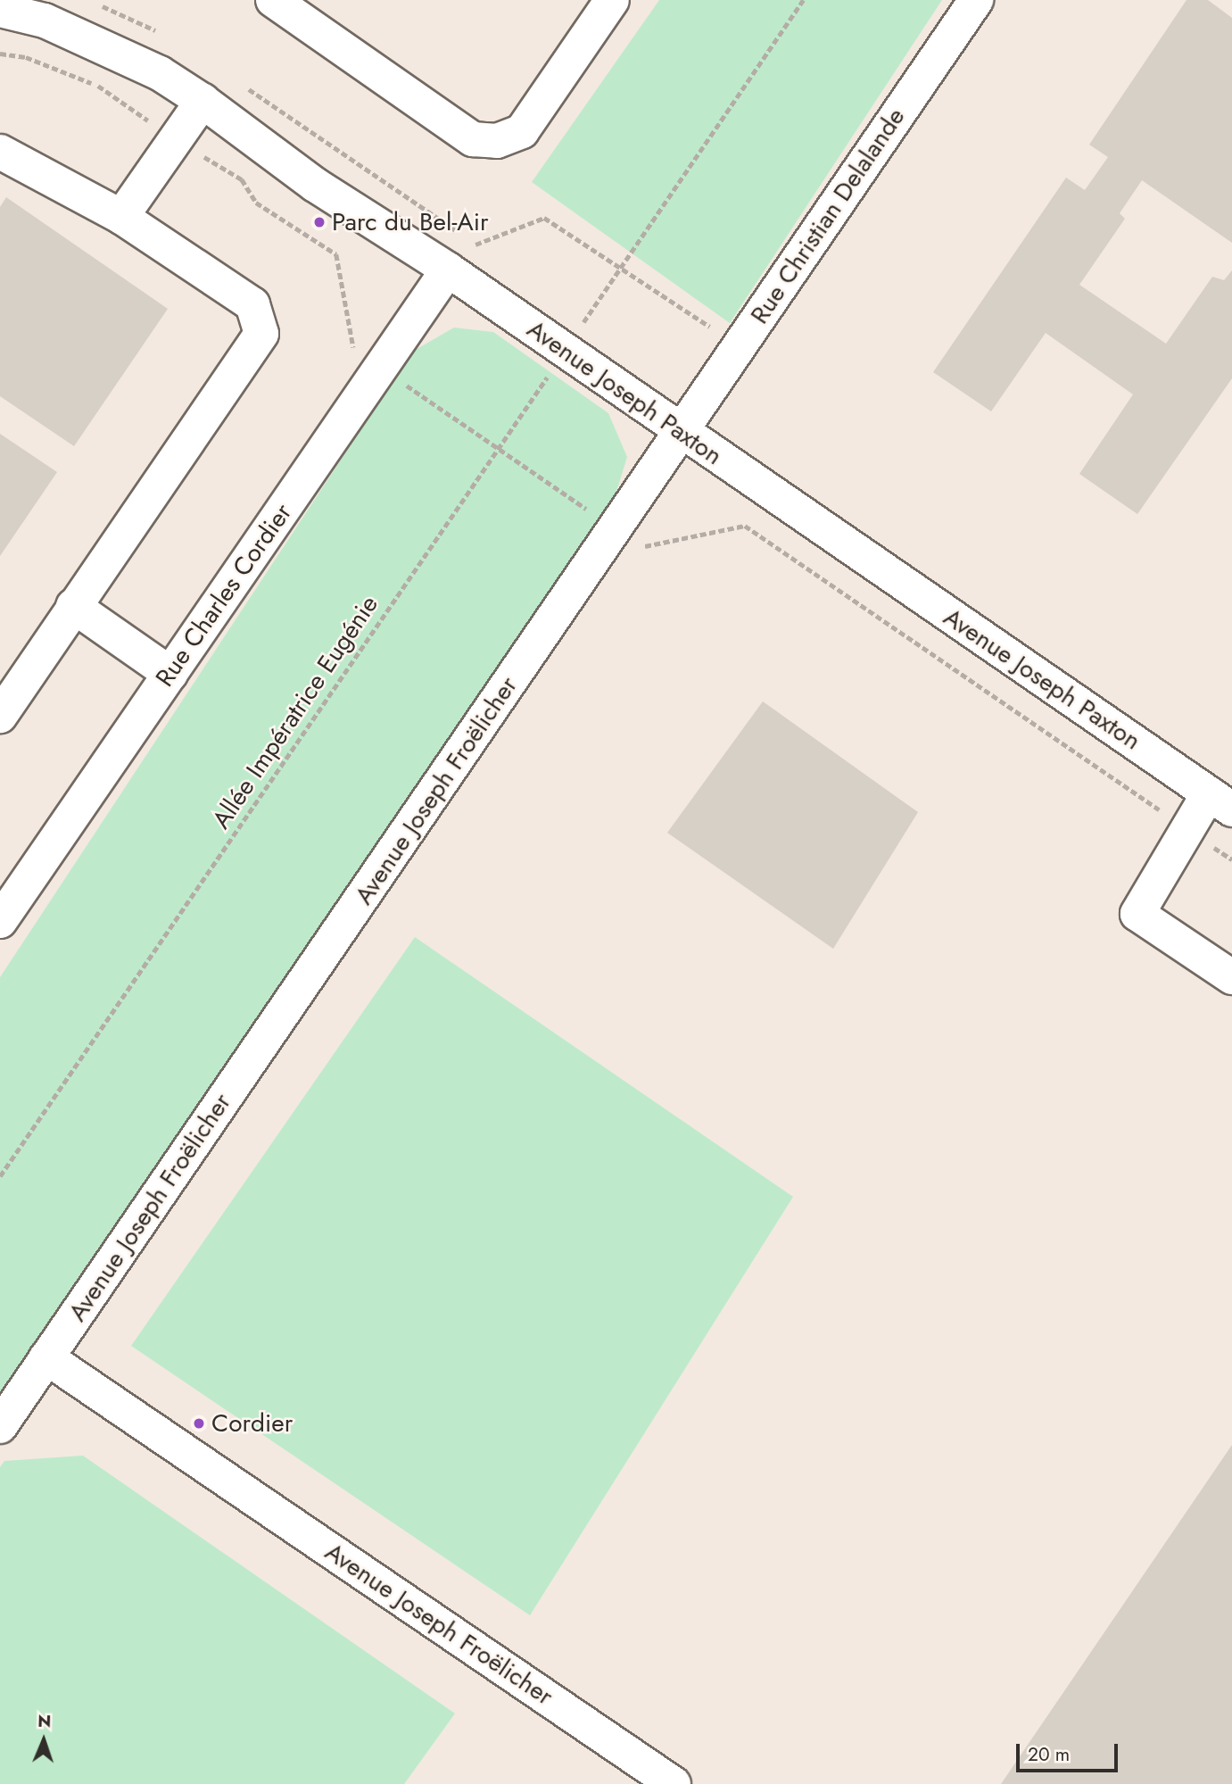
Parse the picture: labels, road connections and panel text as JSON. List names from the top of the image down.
{
  "streets": {
    "street": [
      "Rue Christian Delalande",
      "Avenue Joseph Paxton",
      "Rue Charles Cordier",
      "Avenue Joseph Froëlicher"
    ],
    "path": ["Allée Impératrice Eugénie"]
  },
  "crossings": [
    ["Rue Christian Delalande", "Avenue Joseph Paxton"],
    ["Rue Christian Delalande", "Avenue Joseph Froëlicher"],
    ["Avenue Joseph Paxton", "Rue Charles Cordier"],
    ["Avenue Joseph Paxton", "Allée Impératrice Eugénie"],
    ["Avenue Joseph Paxton", "Avenue Joseph Froëlicher"]
  ],
  "places": ["Parc du Bel-Air", "Cordier"],
  "scale_bar": "20 m",
  "north": "top"
}
